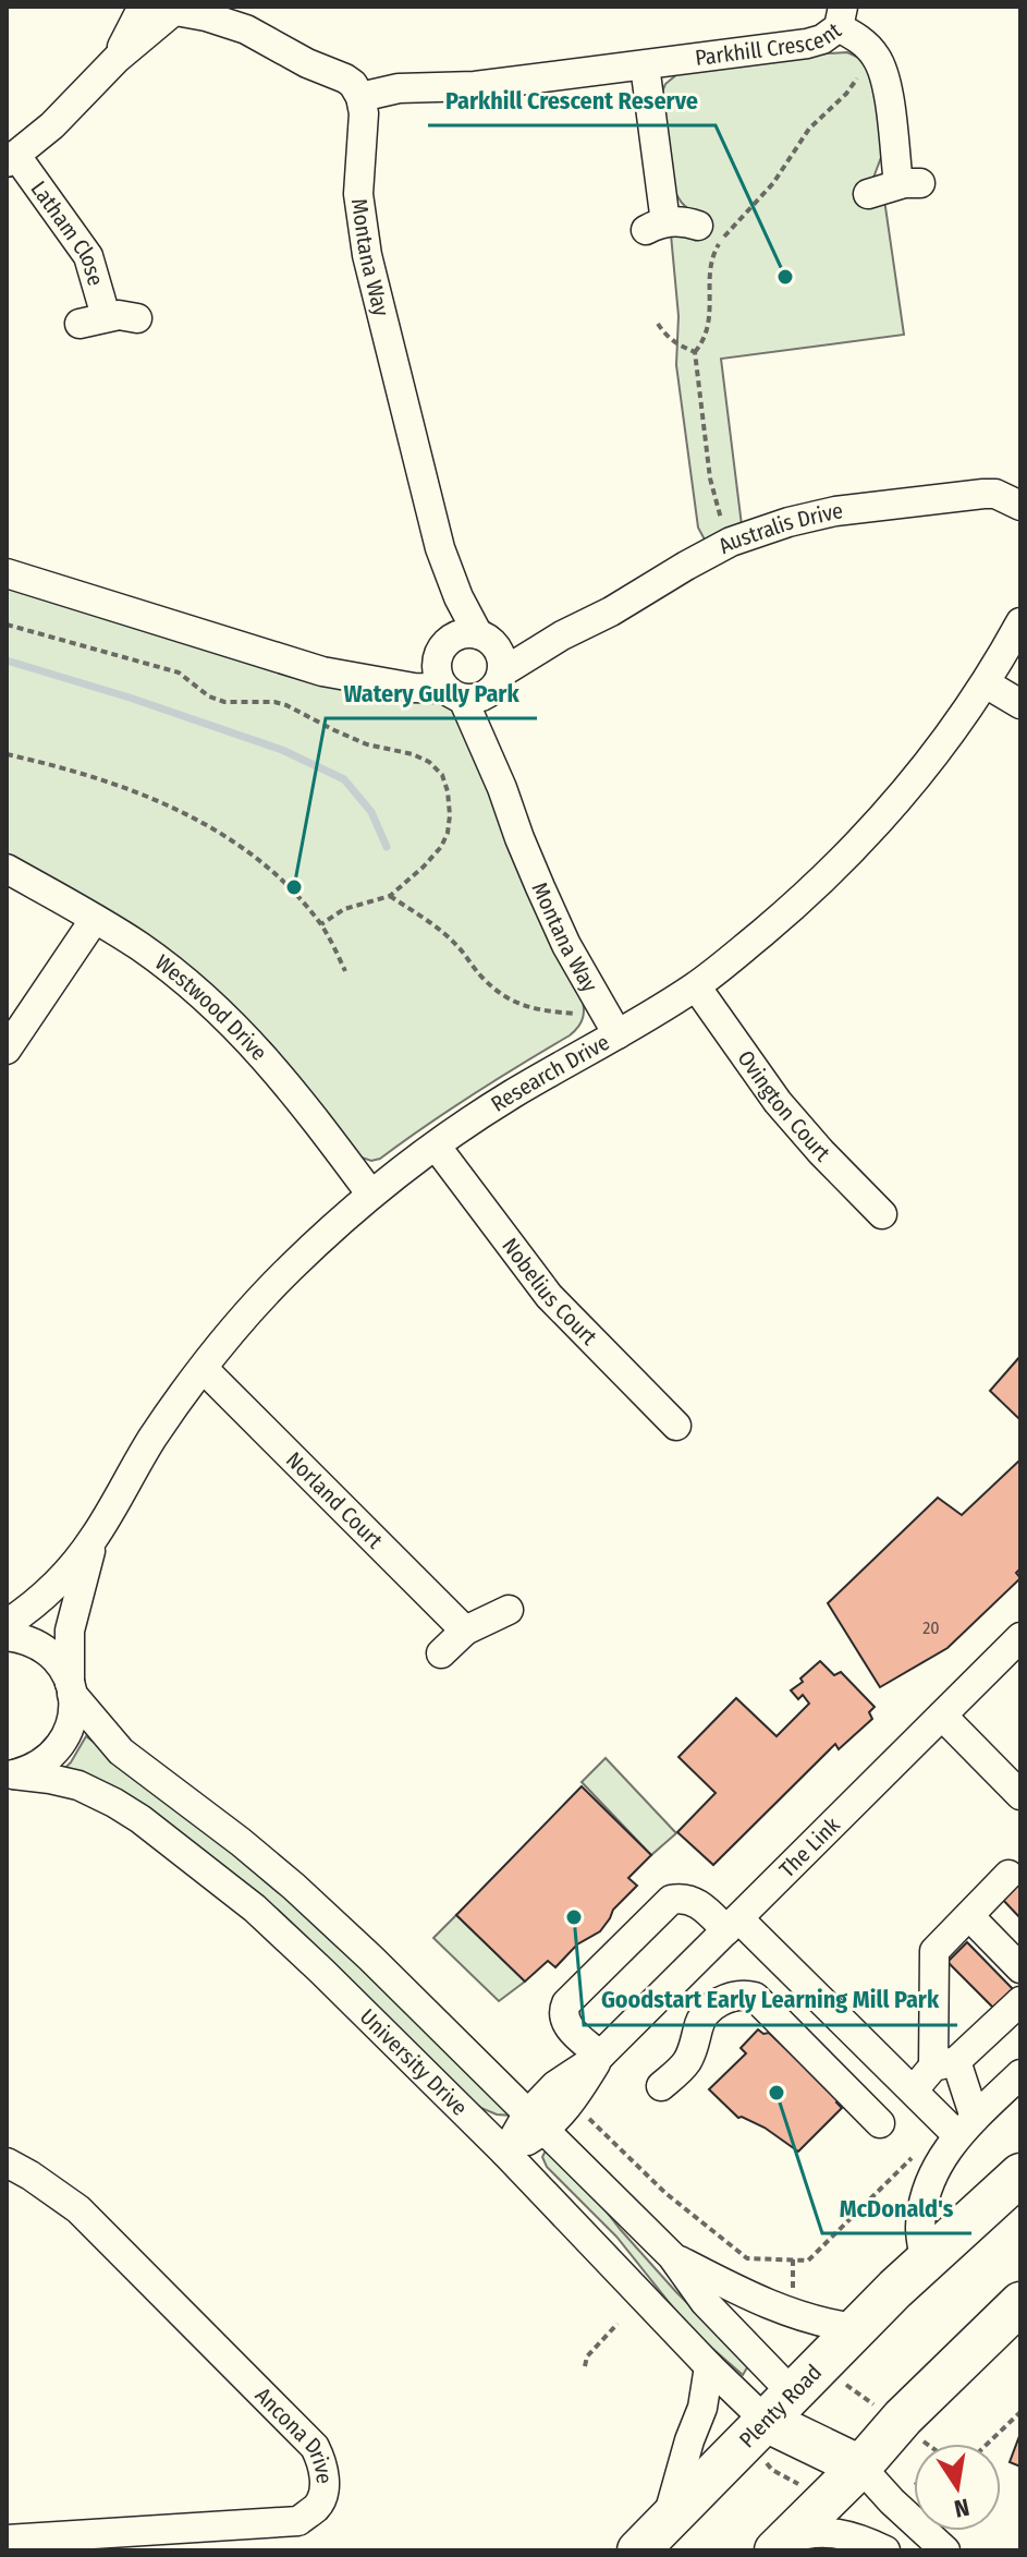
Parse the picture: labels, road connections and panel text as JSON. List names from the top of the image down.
{
  "streets": {
    "highway": ["Plenty Road"],
    "street": [
      "Parkhill Crescent",
      "Latham Close",
      "Montana Way",
      "Australis Drive",
      "Westwood Drive",
      "Research Drive",
      "Ovington Court",
      "Nobelius Court",
      "Norland Court",
      "The Link",
      "University Drive",
      "Ancona Drive"
    ]
  },
  "crossings": [
    ["Parkhill Crescent", "Montana Way"],
    ["Montana Way", "Australis Drive"],
    ["Montana Way", "Research Drive"],
    ["Westwood Drive", "Research Drive"],
    ["Research Drive", "Ovington Court"],
    ["Research Drive", "Nobelius Court"],
    ["Research Drive", "Norland Court"],
    ["Research Drive", "University Drive"],
    ["The Link", "University Drive"],
    ["University Drive", "Plenty Road"]
  ],
  "places": [
    "Parkhill Crescent Reserve",
    "Watery Gully Park",
    "Goodstart Early Learning Mill Park",
    "McDonald's"
  ],
  "house_numbers": ["20"],
  "north": "bottom"
}
